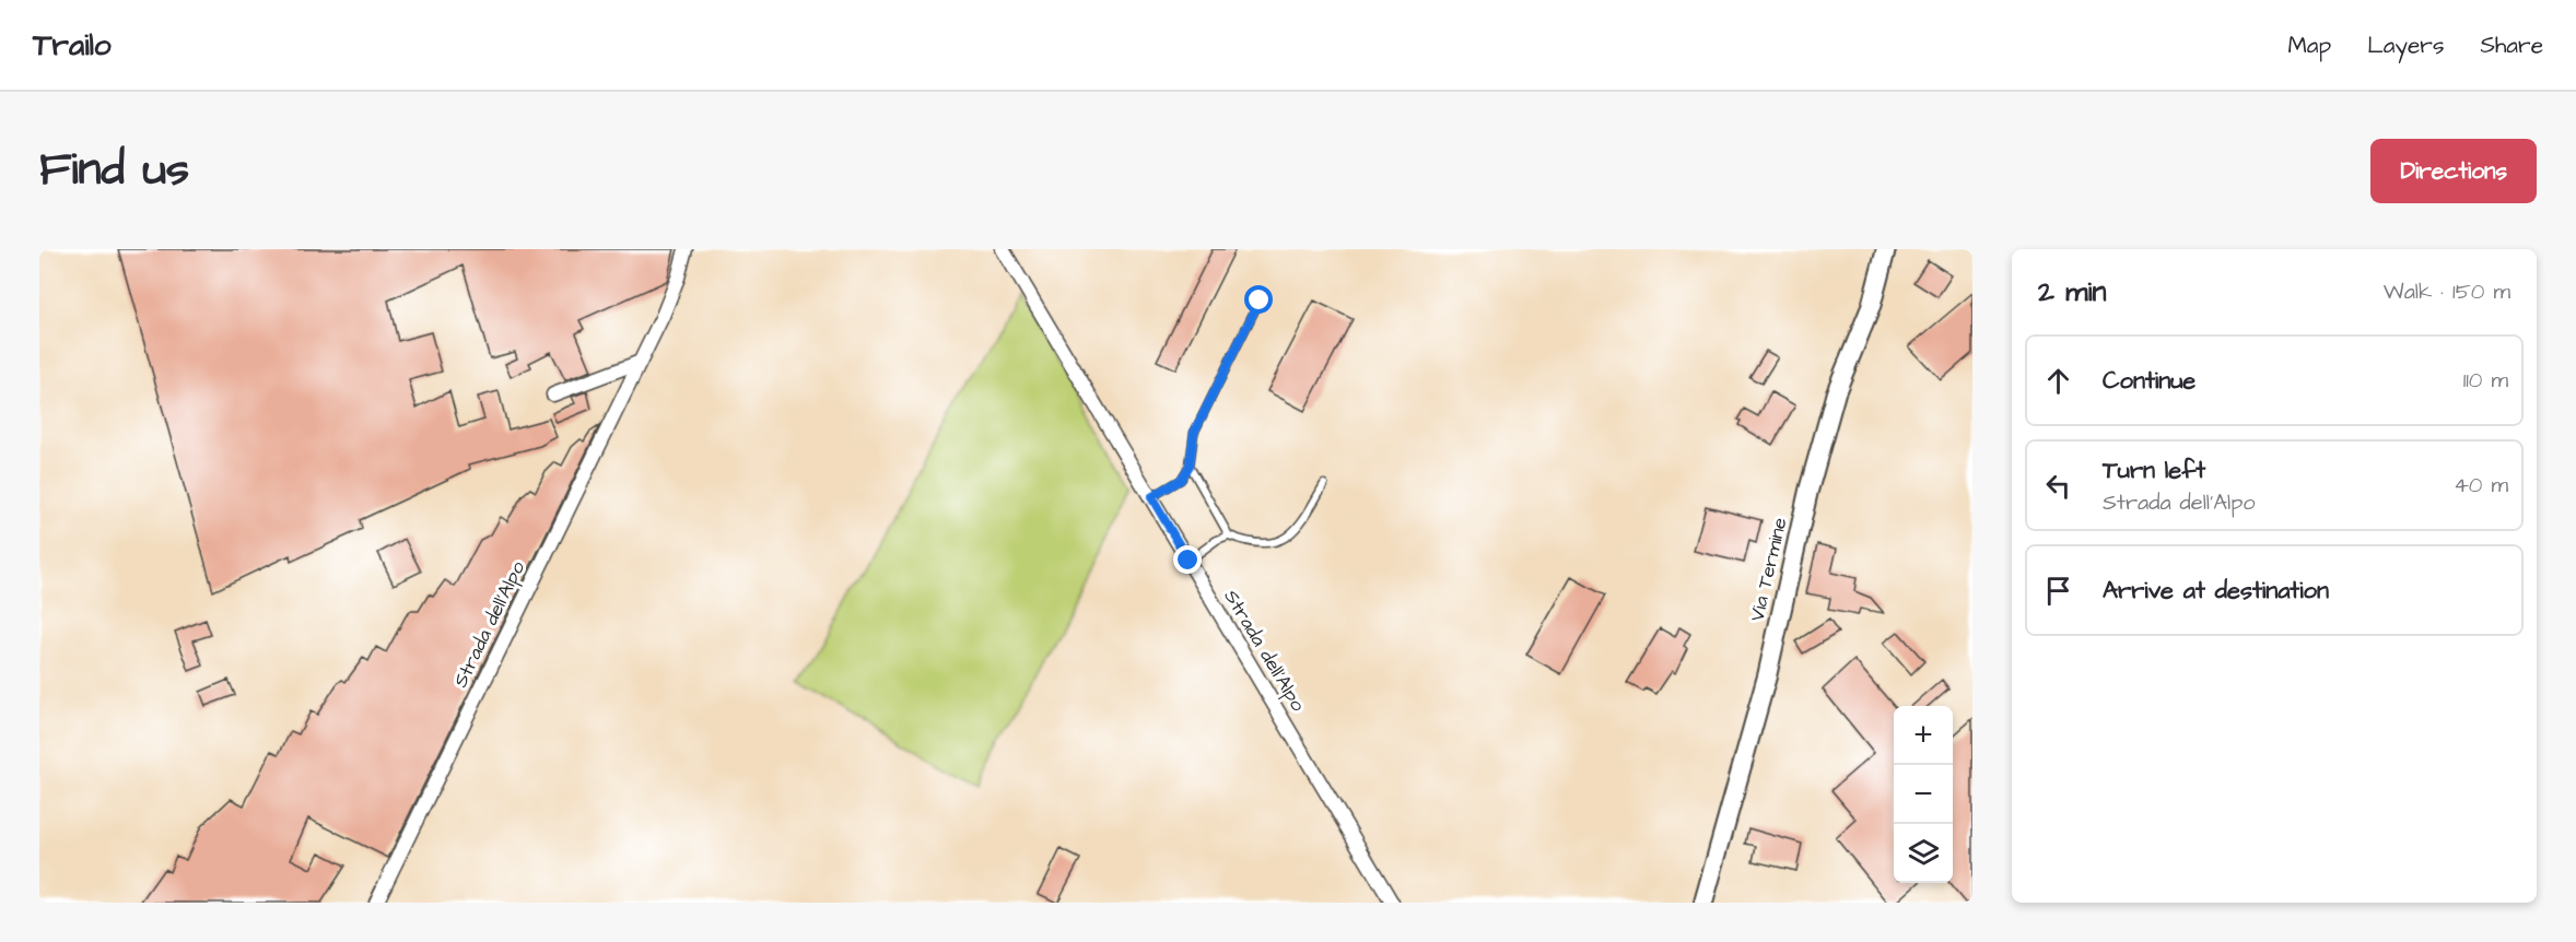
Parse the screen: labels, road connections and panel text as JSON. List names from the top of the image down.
{
  "streets": {
    "street": ["Via Termine", "Strada dell'Alpo"]
  },
  "page": {
    "header": "Trailo",
    "nav": ["Map", "Layers", "Share"],
    "title": "Find us",
    "buttons": "Directions",
    "heading": ["2 min", "Walk · 150 m"],
    "list": [
      ["Continue", "110 m"],
      ["Turn left", "Strada dell'Alpo", "40 m"],
      "Arrive at destination"
    ],
    "map_buttons": ["+", "−"]
  }
}
